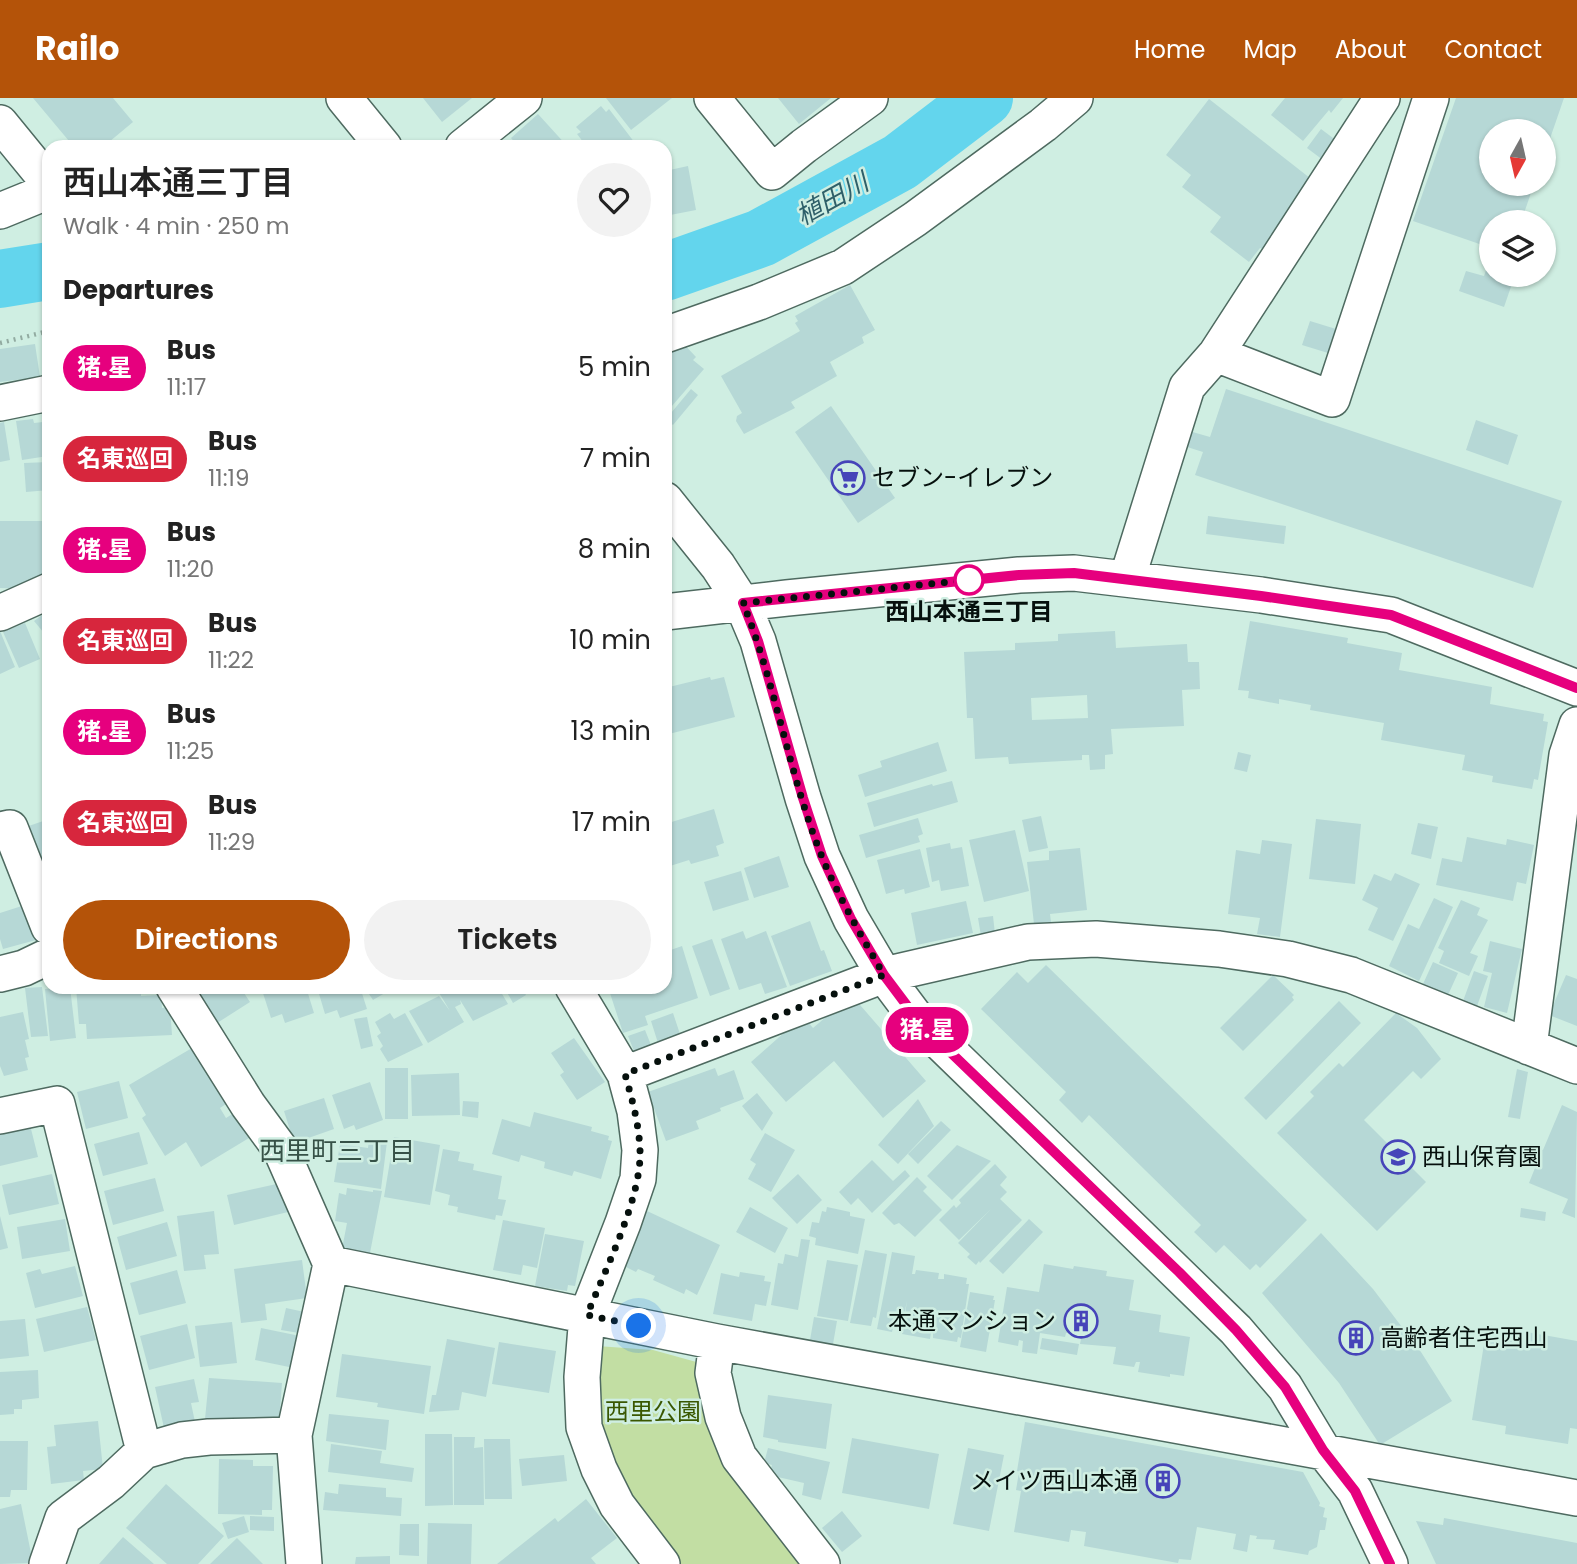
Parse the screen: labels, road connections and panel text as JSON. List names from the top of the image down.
{
  "districts": ["西里町三丁目"],
  "water": ["植田川"],
  "parks": ["西里公園"],
  "places": {
    "supermarket": ["セブン-イレブン"],
    "other": ["西山本通三丁目"],
    "school or university": ["西山保育園"],
    "building": ["本通マンション", "高齢者住宅西山", "メイツ西山本通"]
  },
  "lines": ["bus line 猪.星"],
  "north": "bottom",
  "page": {
    "header": "Railo",
    "nav": [
      "Home",
      "Map",
      "About",
      "Contact"
    ],
    "on_map": "猪.星",
    "heading": [
      ["西山本通三丁目", "Walk · 4 min · 250 m"],
      "Departures"
    ],
    "list": [
      {
        "mark": "猪.星",
        "name": "Bus",
        "note": "11:17",
        "value": "5 min"
      },
      {
        "mark": "名東巡回",
        "name": "Bus",
        "note": "11:19",
        "value": "7 min"
      },
      {
        "mark": "猪.星",
        "name": "Bus",
        "note": "11:20",
        "value": "8 min"
      },
      {
        "mark": "名東巡回",
        "name": "Bus",
        "note": "11:22",
        "value": "10 min"
      },
      {
        "mark": "猪.星",
        "name": "Bus",
        "note": "11:25",
        "value": "13 min"
      },
      {
        "mark": "名東巡回",
        "name": "Bus",
        "note": "11:29",
        "value": "17 min"
      }
    ],
    "buttons": ["Directions", "Tickets"]
  }
}
